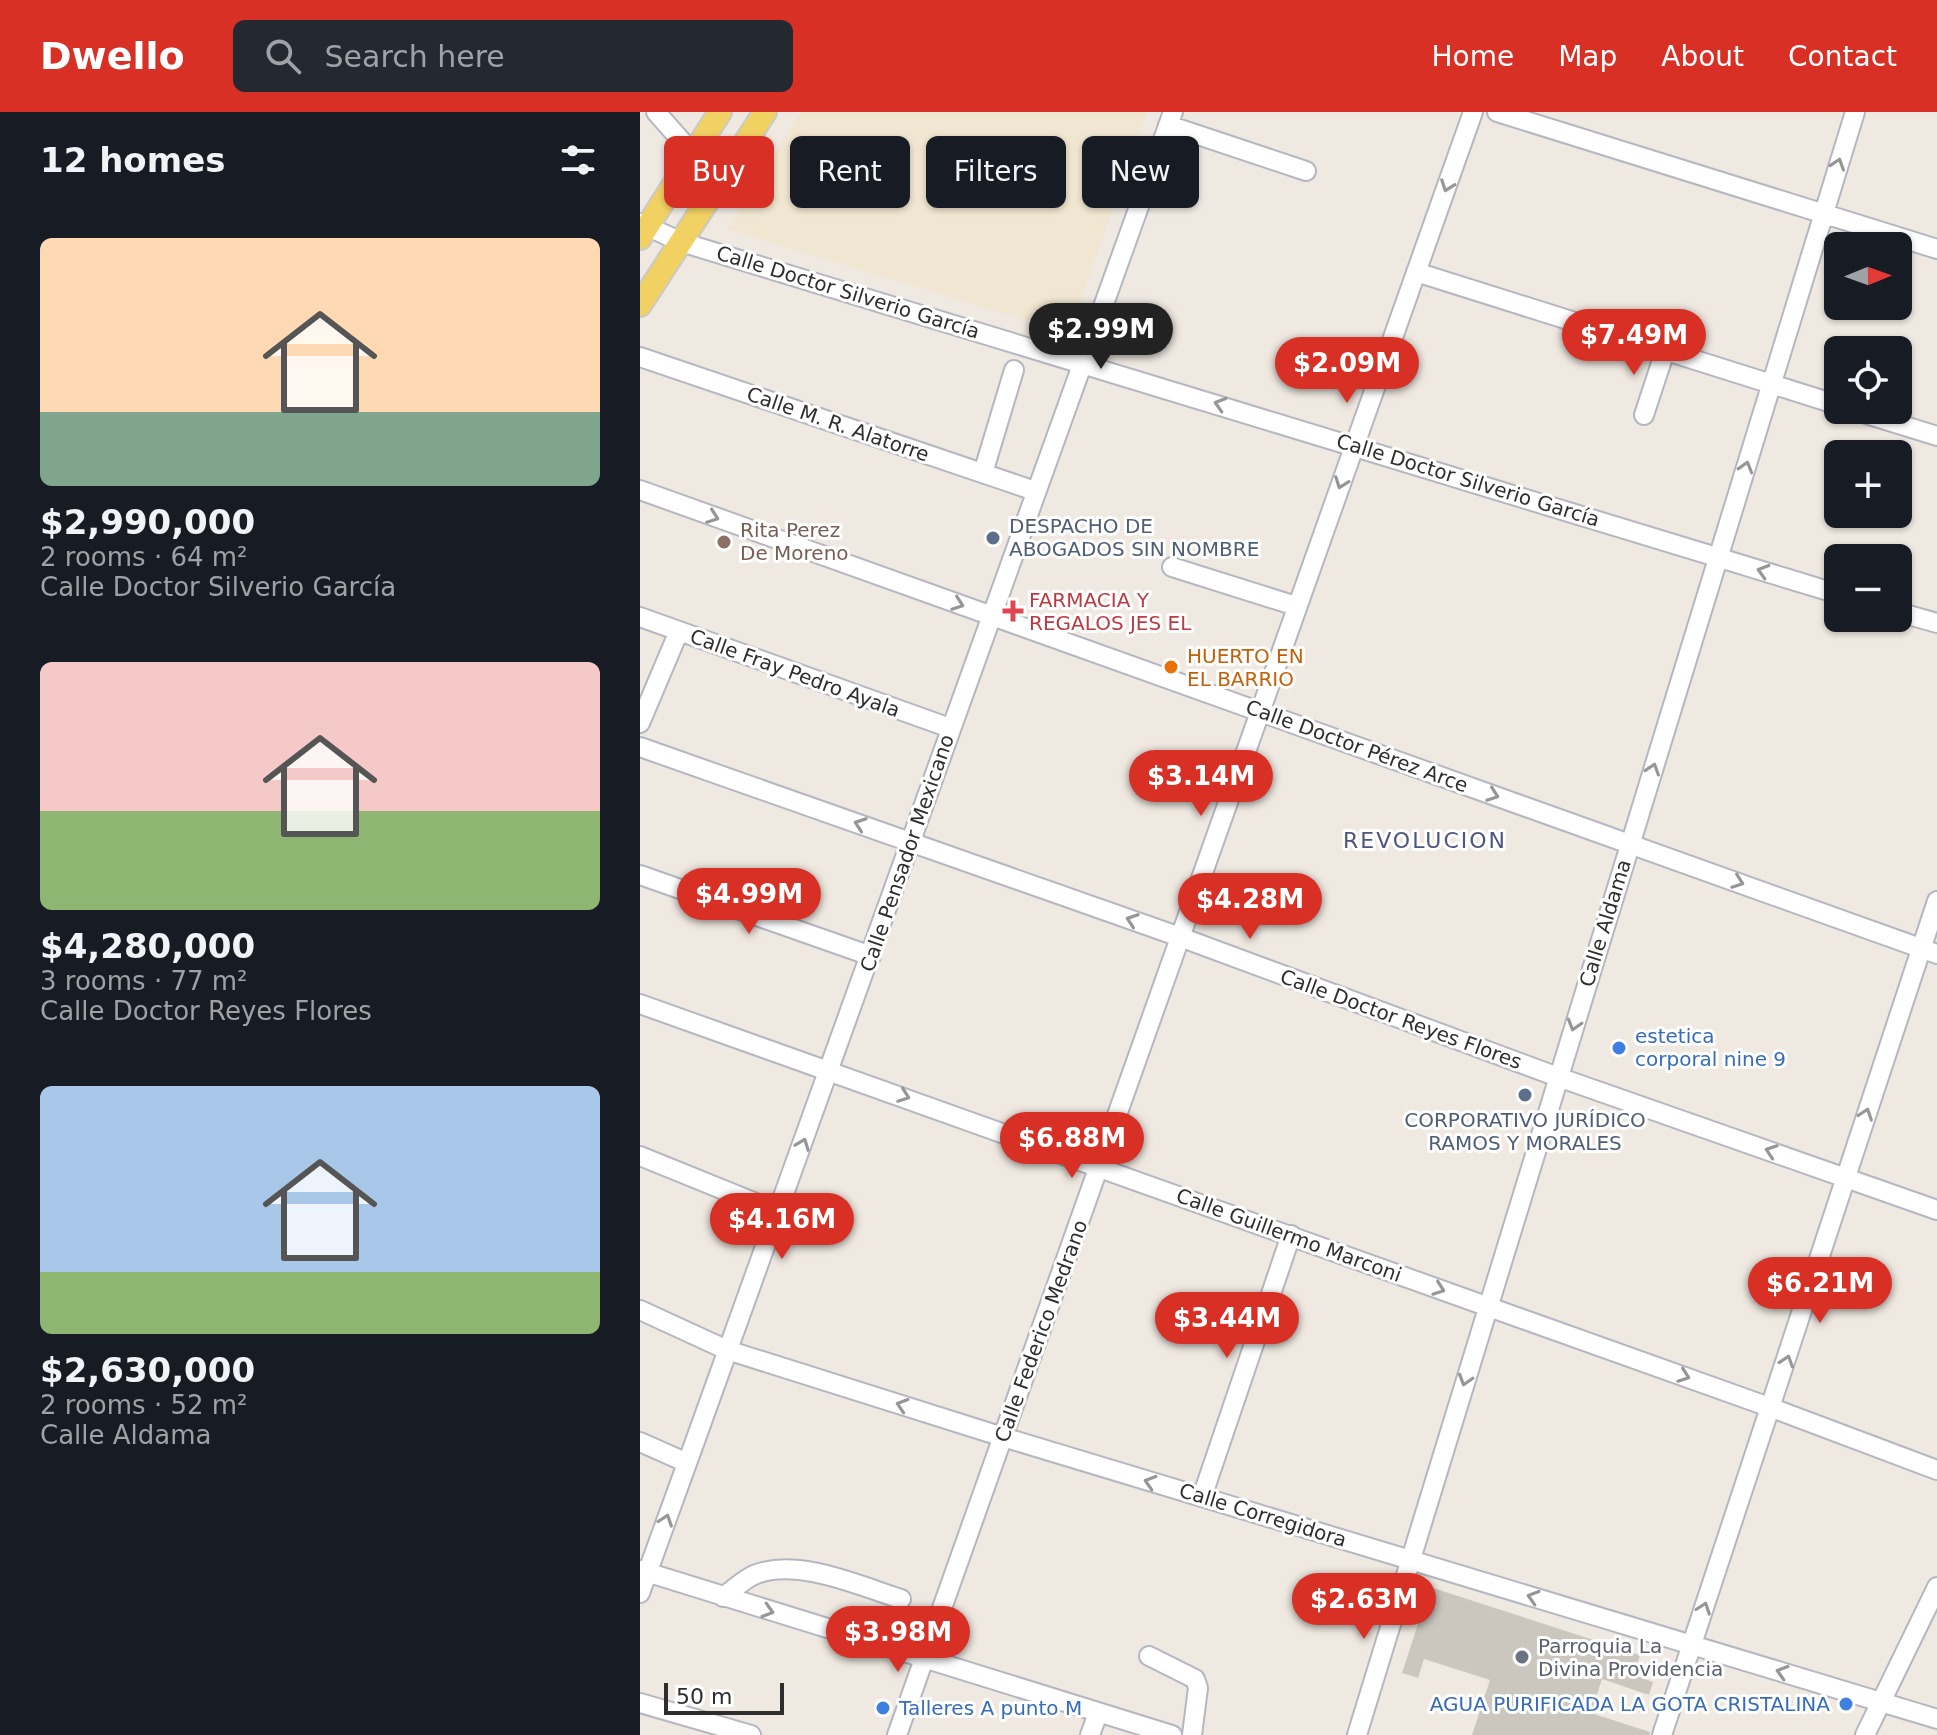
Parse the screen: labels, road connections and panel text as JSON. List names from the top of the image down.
{
  "streets": {
    "street": [
      "Calle Doctor Silverio García",
      "Calle M. R. Alatorre",
      "Calle Fray Pedro Ayala",
      "Calle Doctor Pérez Arce",
      "Calle Pensador Mexicano",
      "Calle Aldama",
      "Calle Doctor Reyes Flores",
      "Calle Guillermo Marconi",
      "Calle Federico Medrano",
      "Calle Corregidora"
    ]
  },
  "crossings": [
    ["Calle Doctor Silverio García", "Calle Pensador Mexicano"],
    ["Calle Doctor Silverio García", "Calle Aldama"],
    ["Calle Doctor Silverio García", "Calle Federico Medrano"],
    ["Calle M. R. Alatorre", "Calle Pensador Mexicano"],
    ["Calle Fray Pedro Ayala", "Calle Pensador Mexicano"],
    ["Calle Doctor Pérez Arce", "Calle Pensador Mexicano"],
    ["Calle Doctor Pérez Arce", "Calle Aldama"],
    ["Calle Doctor Pérez Arce", "Calle Federico Medrano"],
    ["Calle Pensador Mexicano", "Calle Doctor Reyes Flores"],
    ["Calle Pensador Mexicano", "Calle Guillermo Marconi"],
    ["Calle Pensador Mexicano", "Calle Corregidora"],
    ["Calle Aldama", "Calle Doctor Reyes Flores"],
    ["Calle Aldama", "Calle Guillermo Marconi"],
    ["Calle Aldama", "Calle Corregidora"],
    ["Calle Doctor Reyes Flores", "Calle Federico Medrano"],
    ["Calle Guillermo Marconi", "Calle Federico Medrano"],
    ["Calle Federico Medrano", "Calle Corregidora"]
  ],
  "one_way": [
    "Calle Doctor Pérez Arce",
    "Calle Doctor Reyes Flores",
    "Calle Guillermo Marconi",
    "Calle Corregidora"
  ],
  "districts": ["REVOLUCION"],
  "places": {
    "other": [
      "DESPACHO DE ABOGADOS SIN NOMBRE",
      "Rita Perez De Moreno",
      "HUERTO EN EL BARRIO",
      "estetica corporal nine 9",
      "CORPORATIVO JURÍDICO RAMOS Y MORALES",
      "Parroquia La Divina Providencia",
      "AGUA PURIFICADA LA GOTA CRISTALINA",
      "Talleres A punto M"
    ],
    "health": ["FARMACIA Y REGALOS JES EL"]
  },
  "scale_bar": "50 m",
  "north": "right",
  "page": {
    "header": "Dwello",
    "search": "Search here",
    "nav": [
      "Home",
      "Map",
      "About",
      "Contact"
    ],
    "heading": "12 homes",
    "chip": [
      "Buy",
      "Rent",
      "Filters",
      "New"
    ],
    "list": [
      {
        "name": "$2,990,000",
        "note": "2 rooms · 64 m² · Calle Doctor Silverio García"
      },
      {
        "name": "$4,280,000",
        "note": "3 rooms · 77 m² · Calle Doctor Reyes Flores"
      },
      {
        "name": "$2,630,000",
        "note": "2 rooms · 52 m² · Calle Aldama"
      }
    ],
    "map_buttons": ["+", "−"],
    "price": [
      "$2.99M",
      "$7.49M",
      "$2.09M",
      "$3.14M",
      "$4.99M",
      "$4.28M",
      "$6.88M",
      "$4.16M",
      "$6.21M",
      "$3.44M",
      "$2.63M",
      "$3.98M"
    ],
    "scale": "50 m"
  }
}
